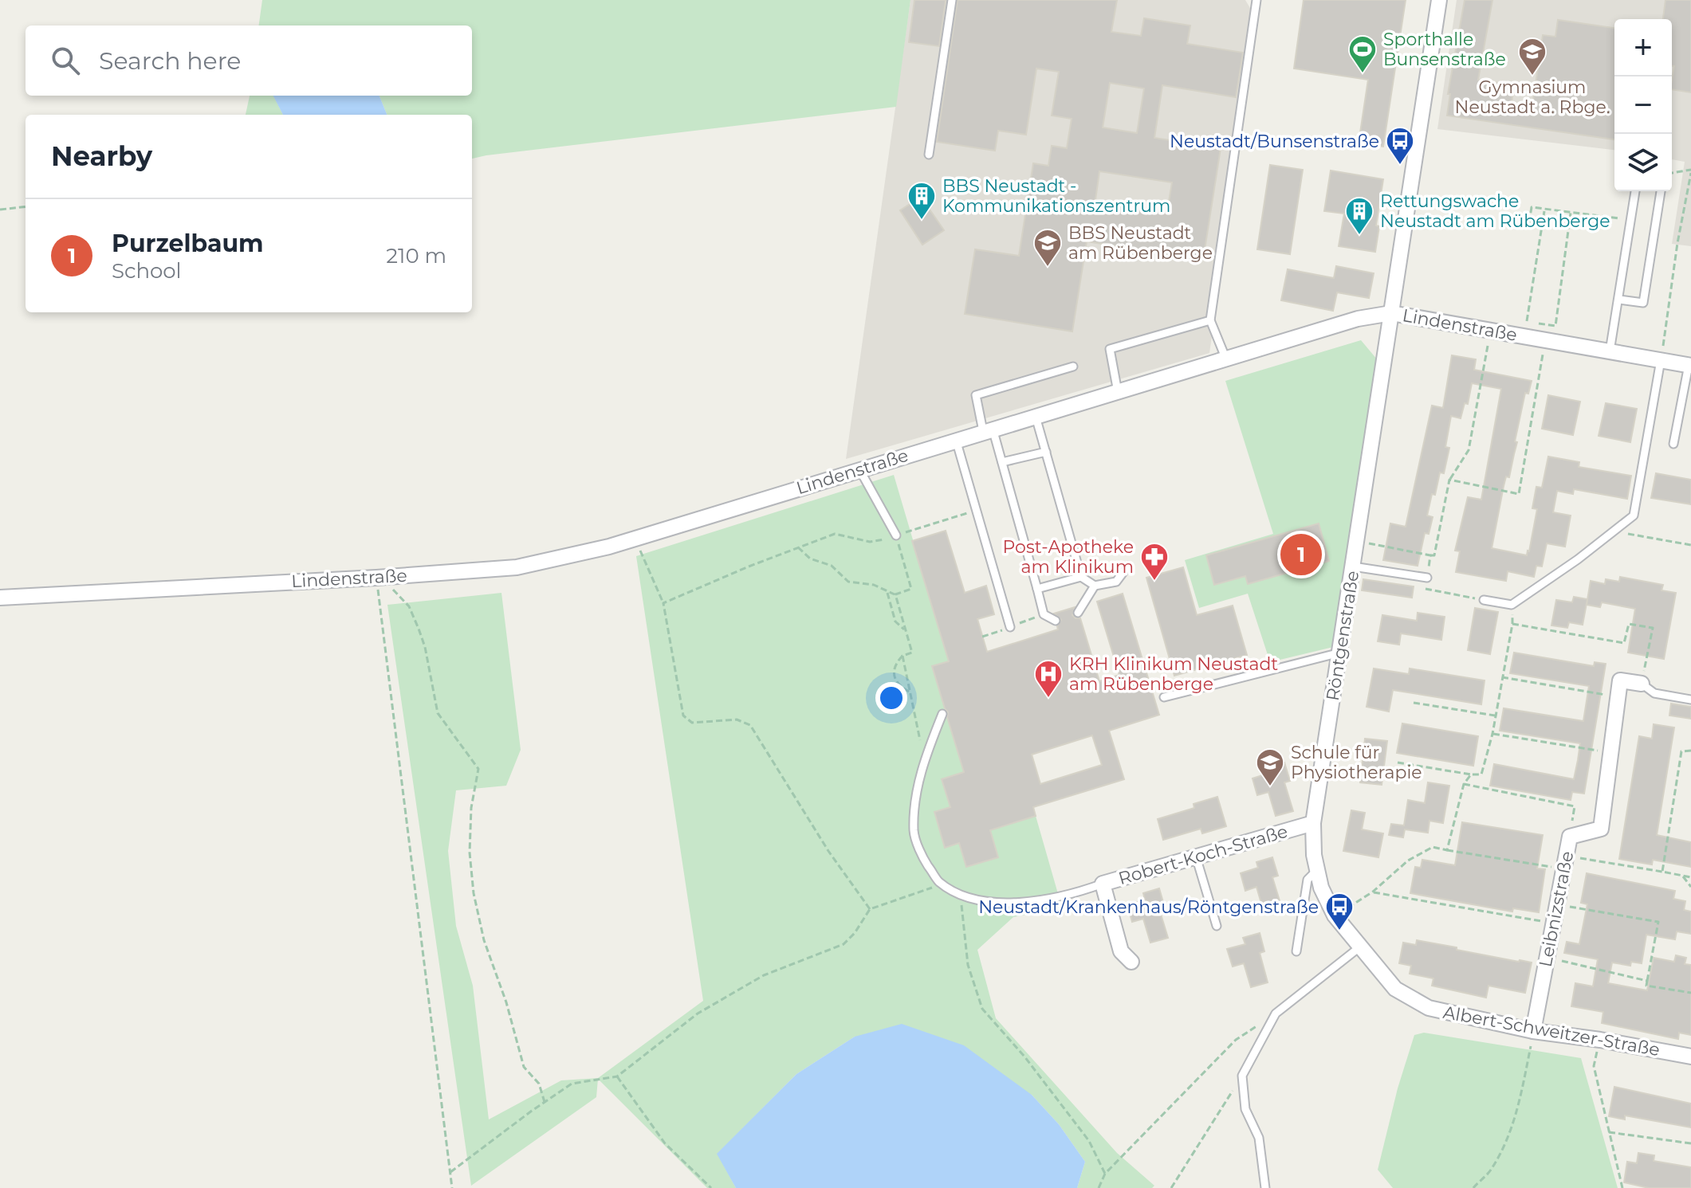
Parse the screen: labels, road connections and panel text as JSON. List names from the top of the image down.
{
  "streets": {
    "street": [
      "Lindenstraße",
      "Röntgenstraße",
      "Robert-Koch-Straße",
      "Leibnizstraße",
      "Albert-Schweitzer-Straße"
    ]
  },
  "crossings": [
    ["Lindenstraße", "Röntgenstraße"],
    ["Röntgenstraße", "Robert-Koch-Straße"],
    ["Röntgenstraße", "Albert-Schweitzer-Straße"],
    ["Leibnizstraße", "Albert-Schweitzer-Straße"]
  ],
  "places": {
    "sports": ["Sporthalle Bunsenstraße"],
    "school or university": ["Gymnasium Neustadt a. Rbge.", "BBS Neustadt am Rübenberge", "Schule für Physiotherapie"],
    "bus stop": ["Neustadt/Bunsenstraße", "Neustadt/Krankenhaus/Röntgenstraße"],
    "building": ["BBS Neustadt - Kommunikationszentrum", "Rettungswache Neustadt am Rübenberge"],
    "pharmacy": ["Post-Apotheke am Klinikum"],
    "hospital": ["KRH Klinikum Neustadt am Rübenberge"]
  },
  "page": {
    "map_buttons": ["+", "−"],
    "search": "Search here",
    "heading": "Nearby",
    "list": [
      {
        "mark": "1",
        "name": "Purzelbaum",
        "note": "School",
        "value": "210 m"
      }
    ],
    "pins": "1"
  }
}
